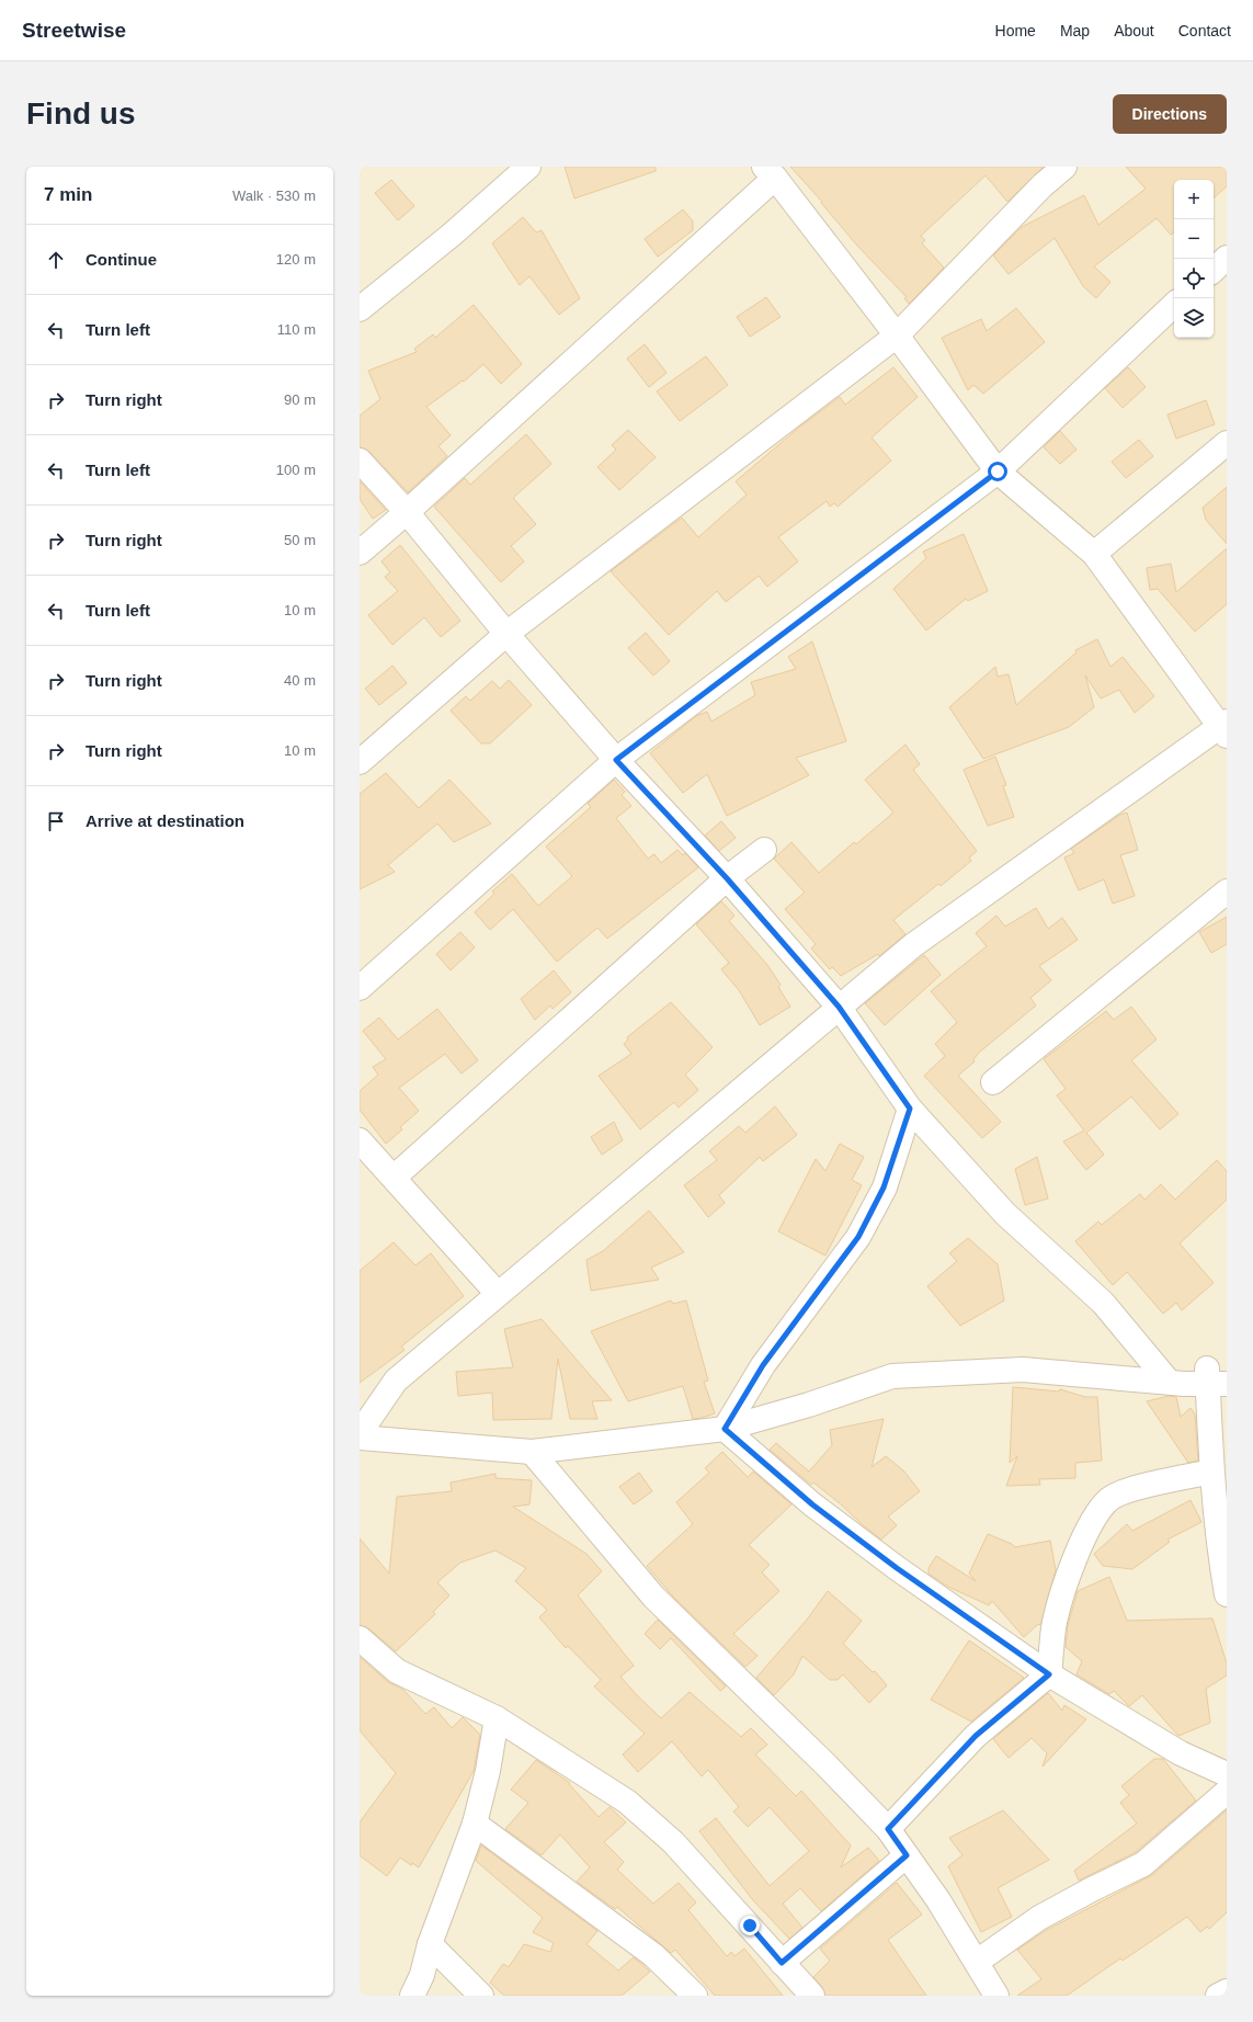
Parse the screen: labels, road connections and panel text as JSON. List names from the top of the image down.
{
  "page": {
    "header": "Streetwise",
    "nav": [
      "Home",
      "Map",
      "About",
      "Contact"
    ],
    "buttons": "Directions",
    "title": "Find us",
    "heading": ["7 min", "Walk · 530 m"],
    "map_buttons": ["+", "−"],
    "list": [
      ["Continue", "120 m"],
      ["Turn left", "110 m"],
      ["Turn right", "90 m"],
      ["Turn left", "100 m"],
      ["Turn right", "50 m"],
      ["Turn left", "10 m"],
      ["Turn right", "40 m"],
      ["Turn right", "10 m"],
      "Arrive at destination"
    ]
  }
}
